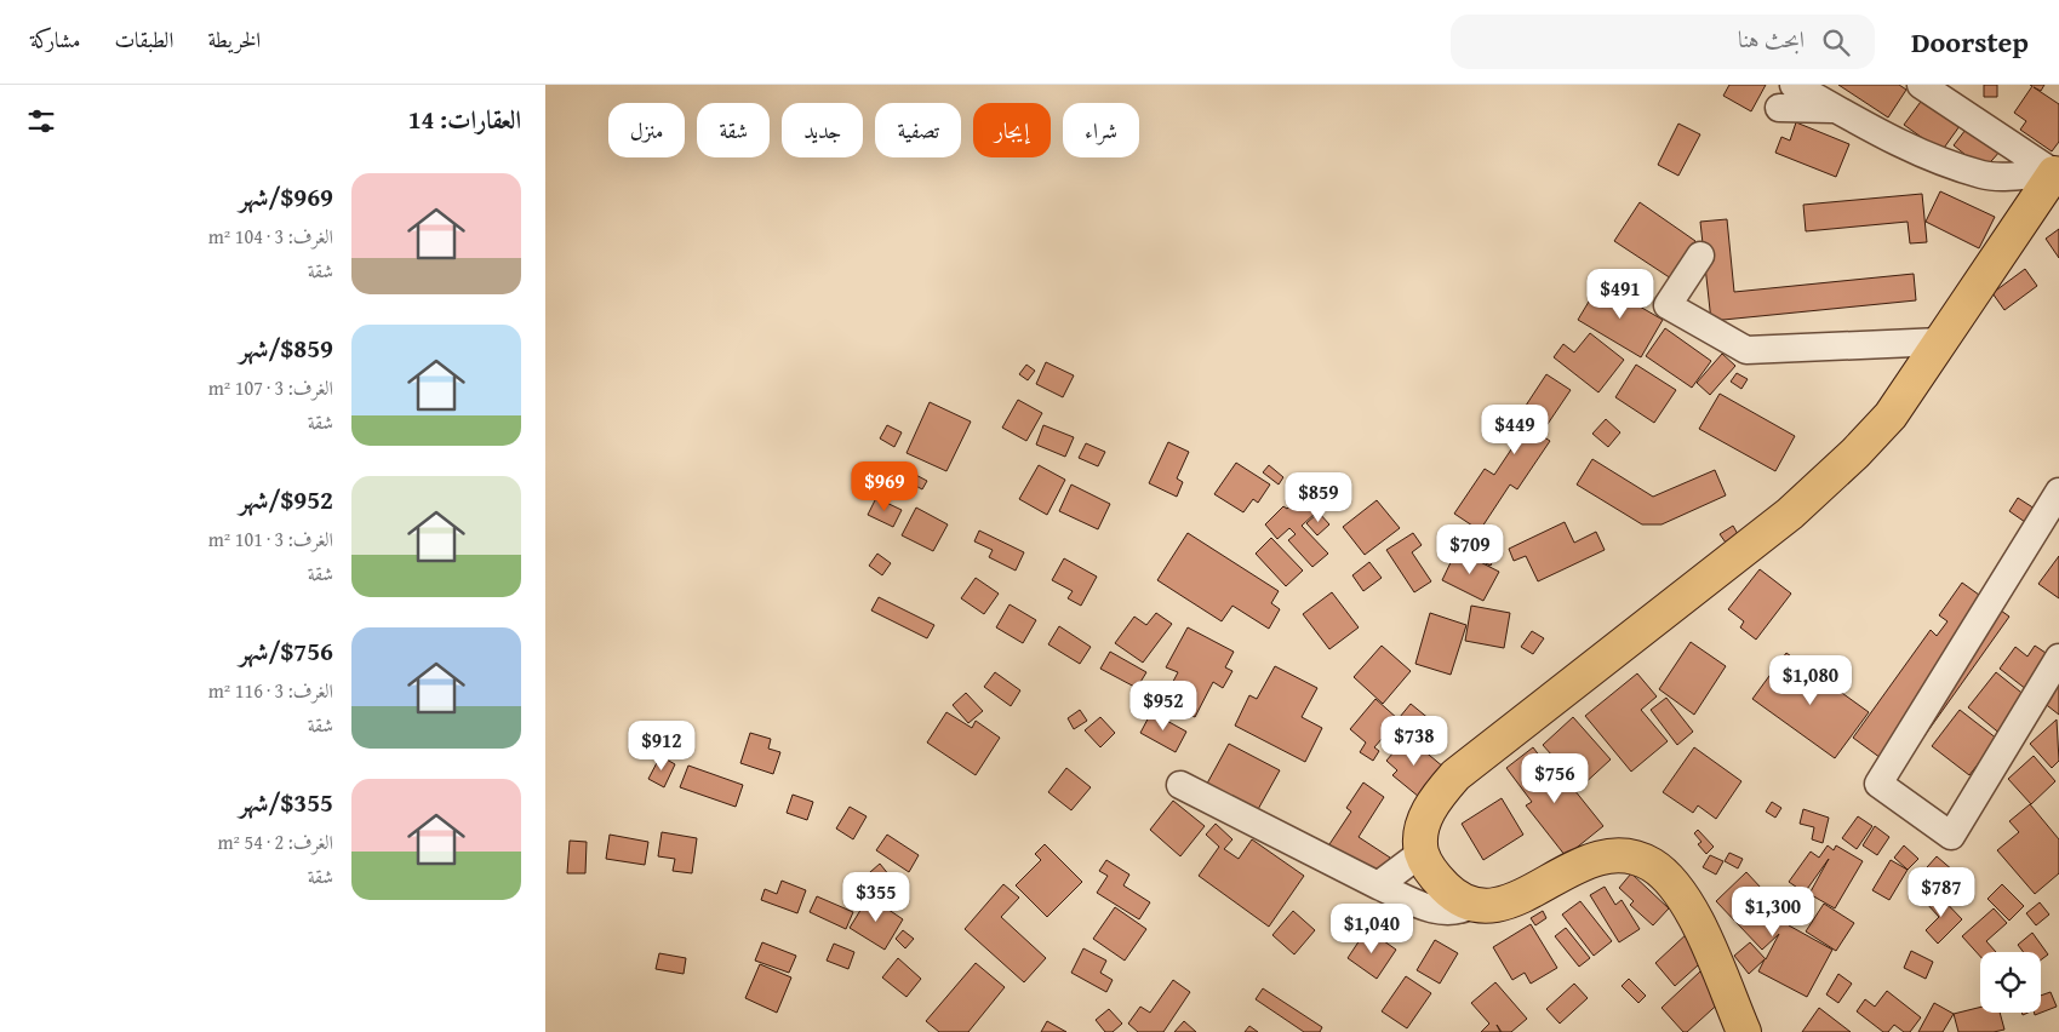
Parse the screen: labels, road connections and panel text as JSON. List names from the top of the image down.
{
  "page": {
    "header": "Doorstep",
    "search": "ابحث هنا",
    "nav": ["الخريطة", "الطبقات", "مشاركة"],
    "heading": "العقارات: 14",
    "chip": [
      "شراء",
      "إيجار",
      "تصفية",
      "جديد",
      "شقة",
      "منزل"
    ],
    "list": [
      {
        "name": "$969/شهر",
        "note": "الغرف: 3 · 104 m² · شقة"
      },
      {
        "name": "$859/شهر",
        "note": "الغرف: 3 · 107 m² · شقة"
      },
      {
        "name": "$952/شهر",
        "note": "الغرف: 3 · 101 m² · شقة"
      },
      {
        "name": "$756/شهر",
        "note": "الغرف: 3 · 116 m² · شقة"
      },
      {
        "name": "$355/شهر",
        "note": "الغرف: 2 · 54 m² · شقة"
      }
    ],
    "price": [
      "$491",
      "$449",
      "$969",
      "$859",
      "$709",
      "$1,080",
      "$952",
      "$738",
      "$912",
      "$756",
      "$787",
      "$355",
      "$1,300",
      "$1,040"
    ]
  }
}
